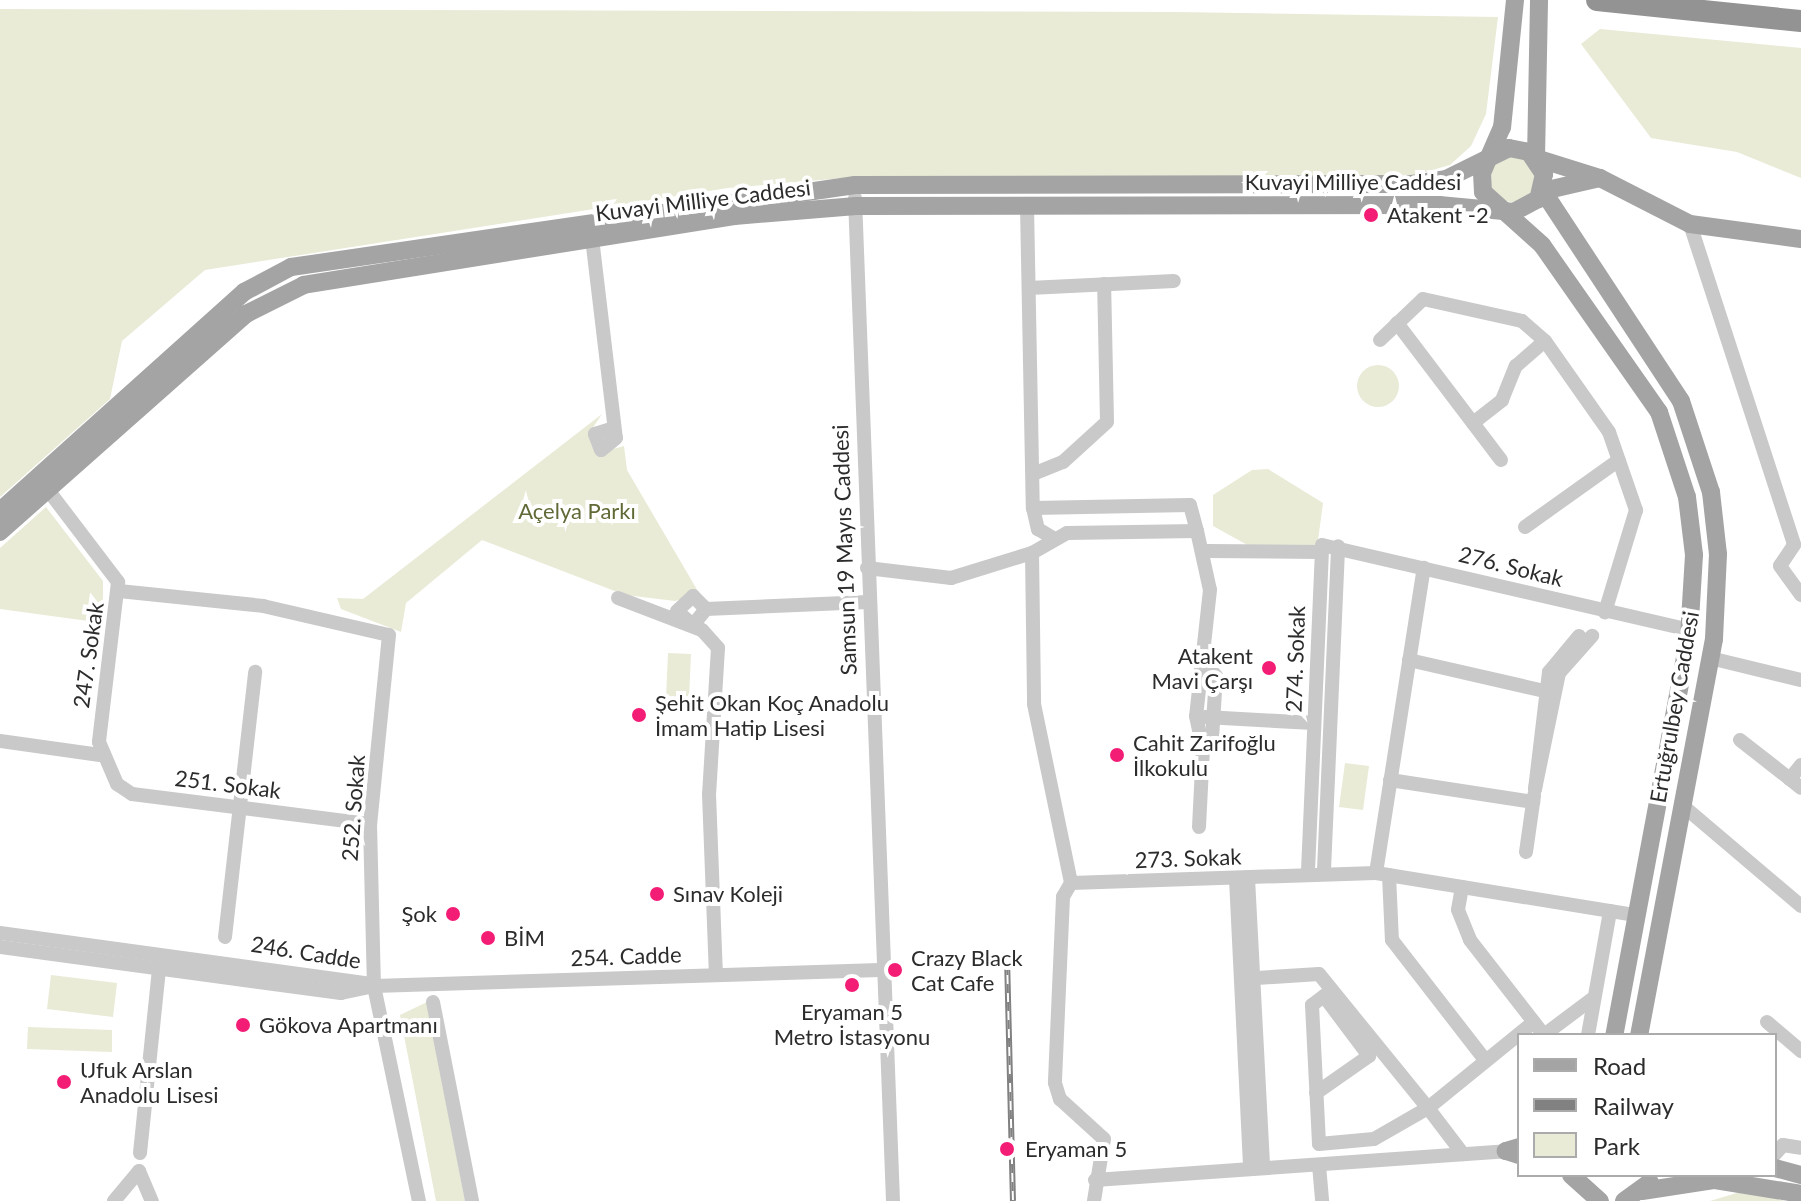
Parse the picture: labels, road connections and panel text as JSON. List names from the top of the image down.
{
  "streets": {
    "main road": ["Kuvayi Milliye Caddesi", "Ertuğrulbey Caddesi"],
    "street": [
      "Samsun 19 Mayıs Caddesi",
      "276. Sokak",
      "247. Sokak",
      "274. Sokak",
      "251. Sokak",
      "252. Sokak",
      "273. Sokak",
      "246. Cadde",
      "254. Cadde"
    ]
  },
  "crossings": [
    ["Kuvayi Milliye Caddesi", "Samsun 19 Mayıs Caddesi"],
    ["Kuvayi Milliye Caddesi", "247. Sokak"],
    ["Kuvayi Milliye Caddesi", "Ertuğrulbey Caddesi"],
    ["Samsun 19 Mayıs Caddesi", "254. Cadde"],
    ["276. Sokak", "274. Sokak"],
    ["276. Sokak", "Ertuğrulbey Caddesi"],
    ["247. Sokak", "251. Sokak"],
    ["247. Sokak", "252. Sokak"],
    ["274. Sokak", "273. Sokak"],
    ["Ertuğrulbey Caddesi", "273. Sokak"],
    ["251. Sokak", "252. Sokak"],
    ["252. Sokak", "246. Cadde"],
    ["252. Sokak", "254. Cadde"],
    ["246. Cadde", "254. Cadde"]
  ],
  "parks": ["Açelya Parkı"],
  "places": [
    "Atakent -2",
    "Atakent Mavi Çarşı",
    "Şehit Okan Koç Anadolu İmam Hatip Lisesi",
    "Cahit Zarifoğlu İlkokulu",
    "Sınav Koleji",
    "Şok",
    "BİM",
    "Crazy Black Cat Cafe",
    "Eryaman 5 Metro İstasyonu",
    "Gökova Apartmanı",
    "Ufuk Arslan Anadolu Lisesi",
    "Eryaman 5"
  ],
  "legend": ["Road", "Railway", "Park"]
}
